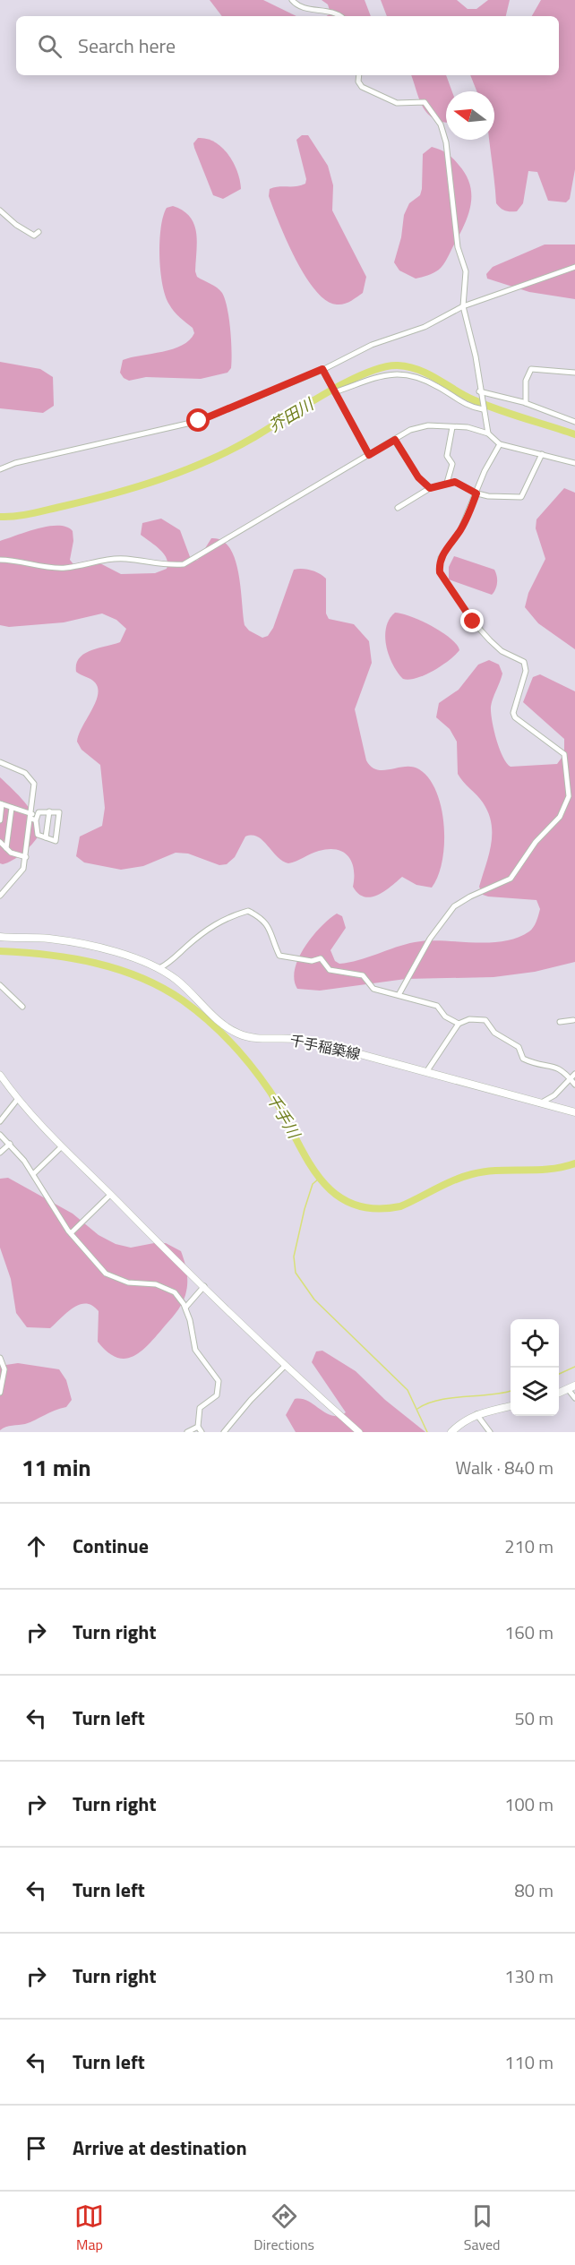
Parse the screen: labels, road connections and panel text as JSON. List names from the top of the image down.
{
  "streets": {
    "main road": ["千手稲築線"]
  },
  "water": ["芥田川", "千手川"],
  "north": "left",
  "page": {
    "search": "Search here",
    "heading": ["11 min", "Walk · 840 m"],
    "list": [
      ["Continue", "210 m"],
      ["Turn right", "160 m"],
      ["Turn left", "50 m"],
      ["Turn right", "100 m"],
      ["Turn left", "80 m"],
      ["Turn right", "130 m"],
      ["Turn left", "110 m"],
      "Arrive at destination"
    ],
    "nav": ["Map", "Directions", "Saved"]
  }
}
